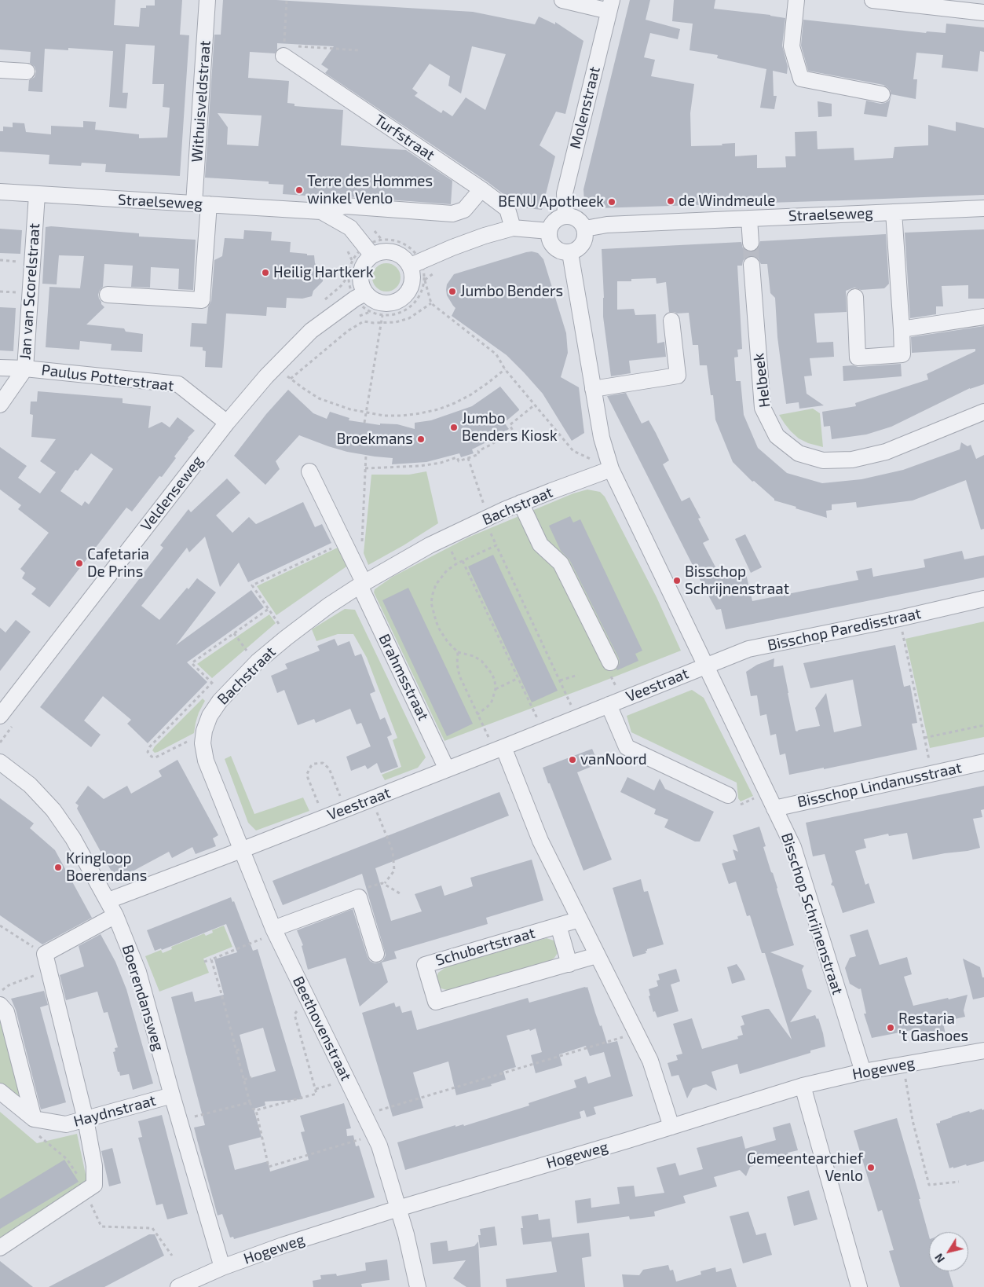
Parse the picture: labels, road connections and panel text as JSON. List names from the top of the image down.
{
  "streets": {
    "street": [
      "Withuisveldstraat",
      "Molenstraat",
      "Turfstraat",
      "Straelseweg",
      "Jan van Scorelstraat",
      "Paulus Potterstraat",
      "Helbeek",
      "Veldenseweg",
      "Bachstraat",
      "Bisschop Paredisstraat",
      "Brahmsstraat",
      "Veestraat",
      "Bisschop Lindanusstraat",
      "Bisschop Schrijnenstraat",
      "Schubertstraat",
      "Boerendansweg",
      "Beethovenstraat",
      "Hogeweg",
      "Haydnstraat"
    ]
  },
  "crossings": [
    ["Withuisveldstraat", "Straelseweg"],
    ["Molenstraat", "Straelseweg"],
    ["Molenstraat", "Bisschop Schrijnenstraat"],
    ["Turfstraat", "Straelseweg"],
    ["Straelseweg", "Jan van Scorelstraat"],
    ["Straelseweg", "Veldenseweg"],
    ["Straelseweg", "Bisschop Schrijnenstraat"],
    ["Jan van Scorelstraat", "Paulus Potterstraat"],
    ["Paulus Potterstraat", "Veldenseweg"],
    ["Bachstraat", "Brahmsstraat"],
    ["Bachstraat", "Veestraat"],
    ["Bachstraat", "Bisschop Schrijnenstraat"],
    ["Bachstraat", "Beethovenstraat"],
    ["Bisschop Paredisstraat", "Veestraat"],
    ["Bisschop Paredisstraat", "Bisschop Schrijnenstraat"],
    ["Brahmsstraat", "Veestraat"],
    ["Veestraat", "Bisschop Schrijnenstraat"],
    ["Veestraat", "Boerendansweg"],
    ["Veestraat", "Beethovenstraat"],
    ["Bisschop Lindanusstraat", "Bisschop Schrijnenstraat"],
    ["Bisschop Schrijnenstraat", "Hogeweg"],
    ["Boerendansweg", "Hogeweg"],
    ["Boerendansweg", "Haydnstraat"],
    ["Beethovenstraat", "Hogeweg"]
  ],
  "places": [
    "Terre des Hommes winkel Venlo",
    "de Windmeule",
    "BENU Apotheek",
    "Heilig Hartkerk",
    "Jumbo Benders",
    "Jumbo Benders Kiosk",
    "Broekmans",
    "Cafetaria De Prins",
    "Bisschop Schrijnenstraat",
    "vanNoord",
    "Kringloop Boerendans",
    "Restaria 't Gashoes",
    "Gemeentearchief Venlo"
  ],
  "north": "bottom left"
}
